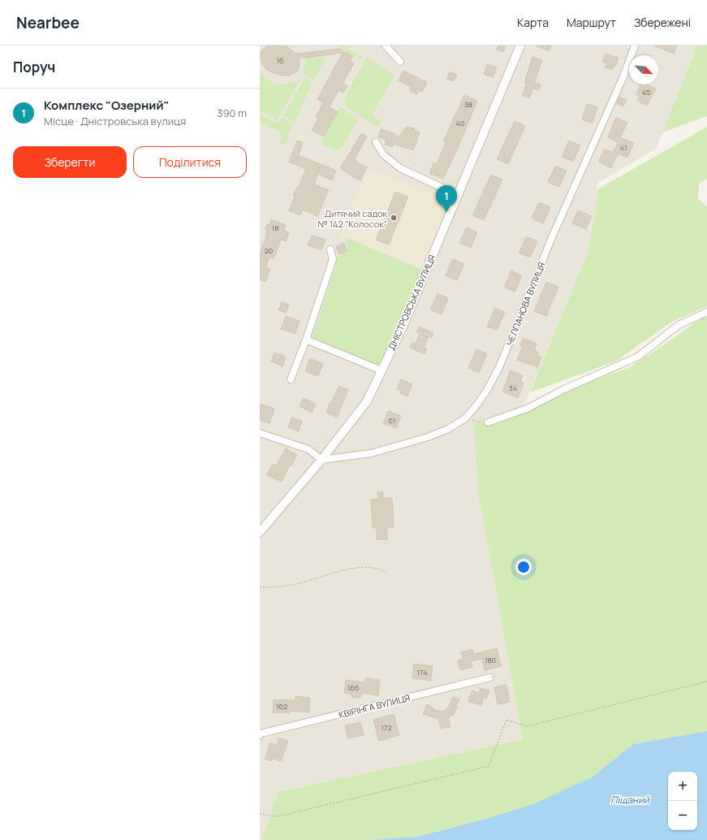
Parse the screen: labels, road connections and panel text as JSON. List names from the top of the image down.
{
  "streets": {
    "street": ["ДНІСТРОВСЬКА ВУЛИЦЯ", "ЧЕЛПАНОВА ВУЛИЦЯ", "КВІРІНГА ВУЛИЦЯ"]
  },
  "crossings": [
    ["ДНІСТРОВСЬКА ВУЛИЦЯ", "ЧЕЛПАНОВА ВУЛИЦЯ"]
  ],
  "water": ["Піщаний"],
  "places": ["Дитячий садок № 142 \"Колосок\""],
  "house_numbers": [
    "1б",
    "45",
    "38",
    "40",
    "41",
    "18",
    "20",
    "34",
    "61",
    "180",
    "174",
    "166",
    "162",
    "172"
  ],
  "north": "bottom right",
  "page": {
    "header": "Nearbee",
    "nav": ["Карта", "Маршрут", "Збережені"],
    "heading": "Поруч",
    "list": [
      {
        "mark": "1",
        "name": "Комплекс \"Озерний\"",
        "note": "Місце · Дністровська вулиця",
        "value": "390 m"
      }
    ],
    "buttons": ["Зберегти", "Поділитися"],
    "pins": "1",
    "map_buttons": ["+", "−"]
  }
}
